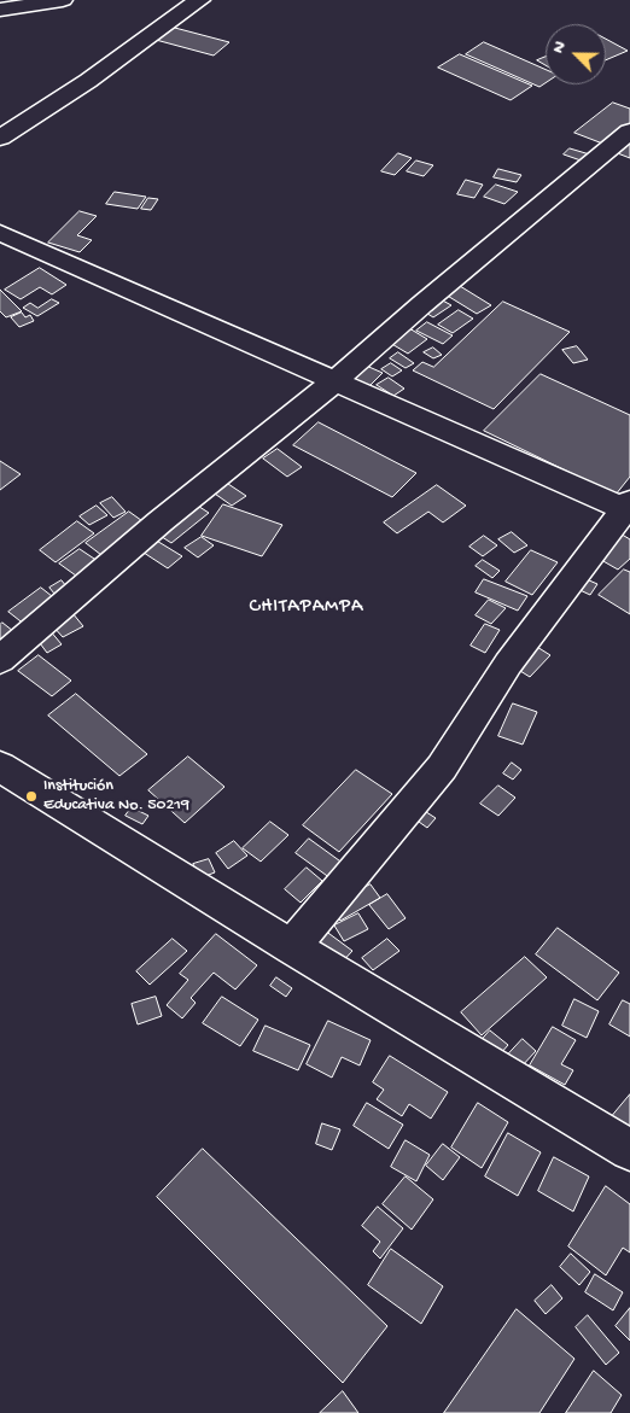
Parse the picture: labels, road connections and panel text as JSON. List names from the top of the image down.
{
  "districts": ["CHITAPAMPA"],
  "places": ["Institución Educativa No. 50219"],
  "north": "top left"
}
